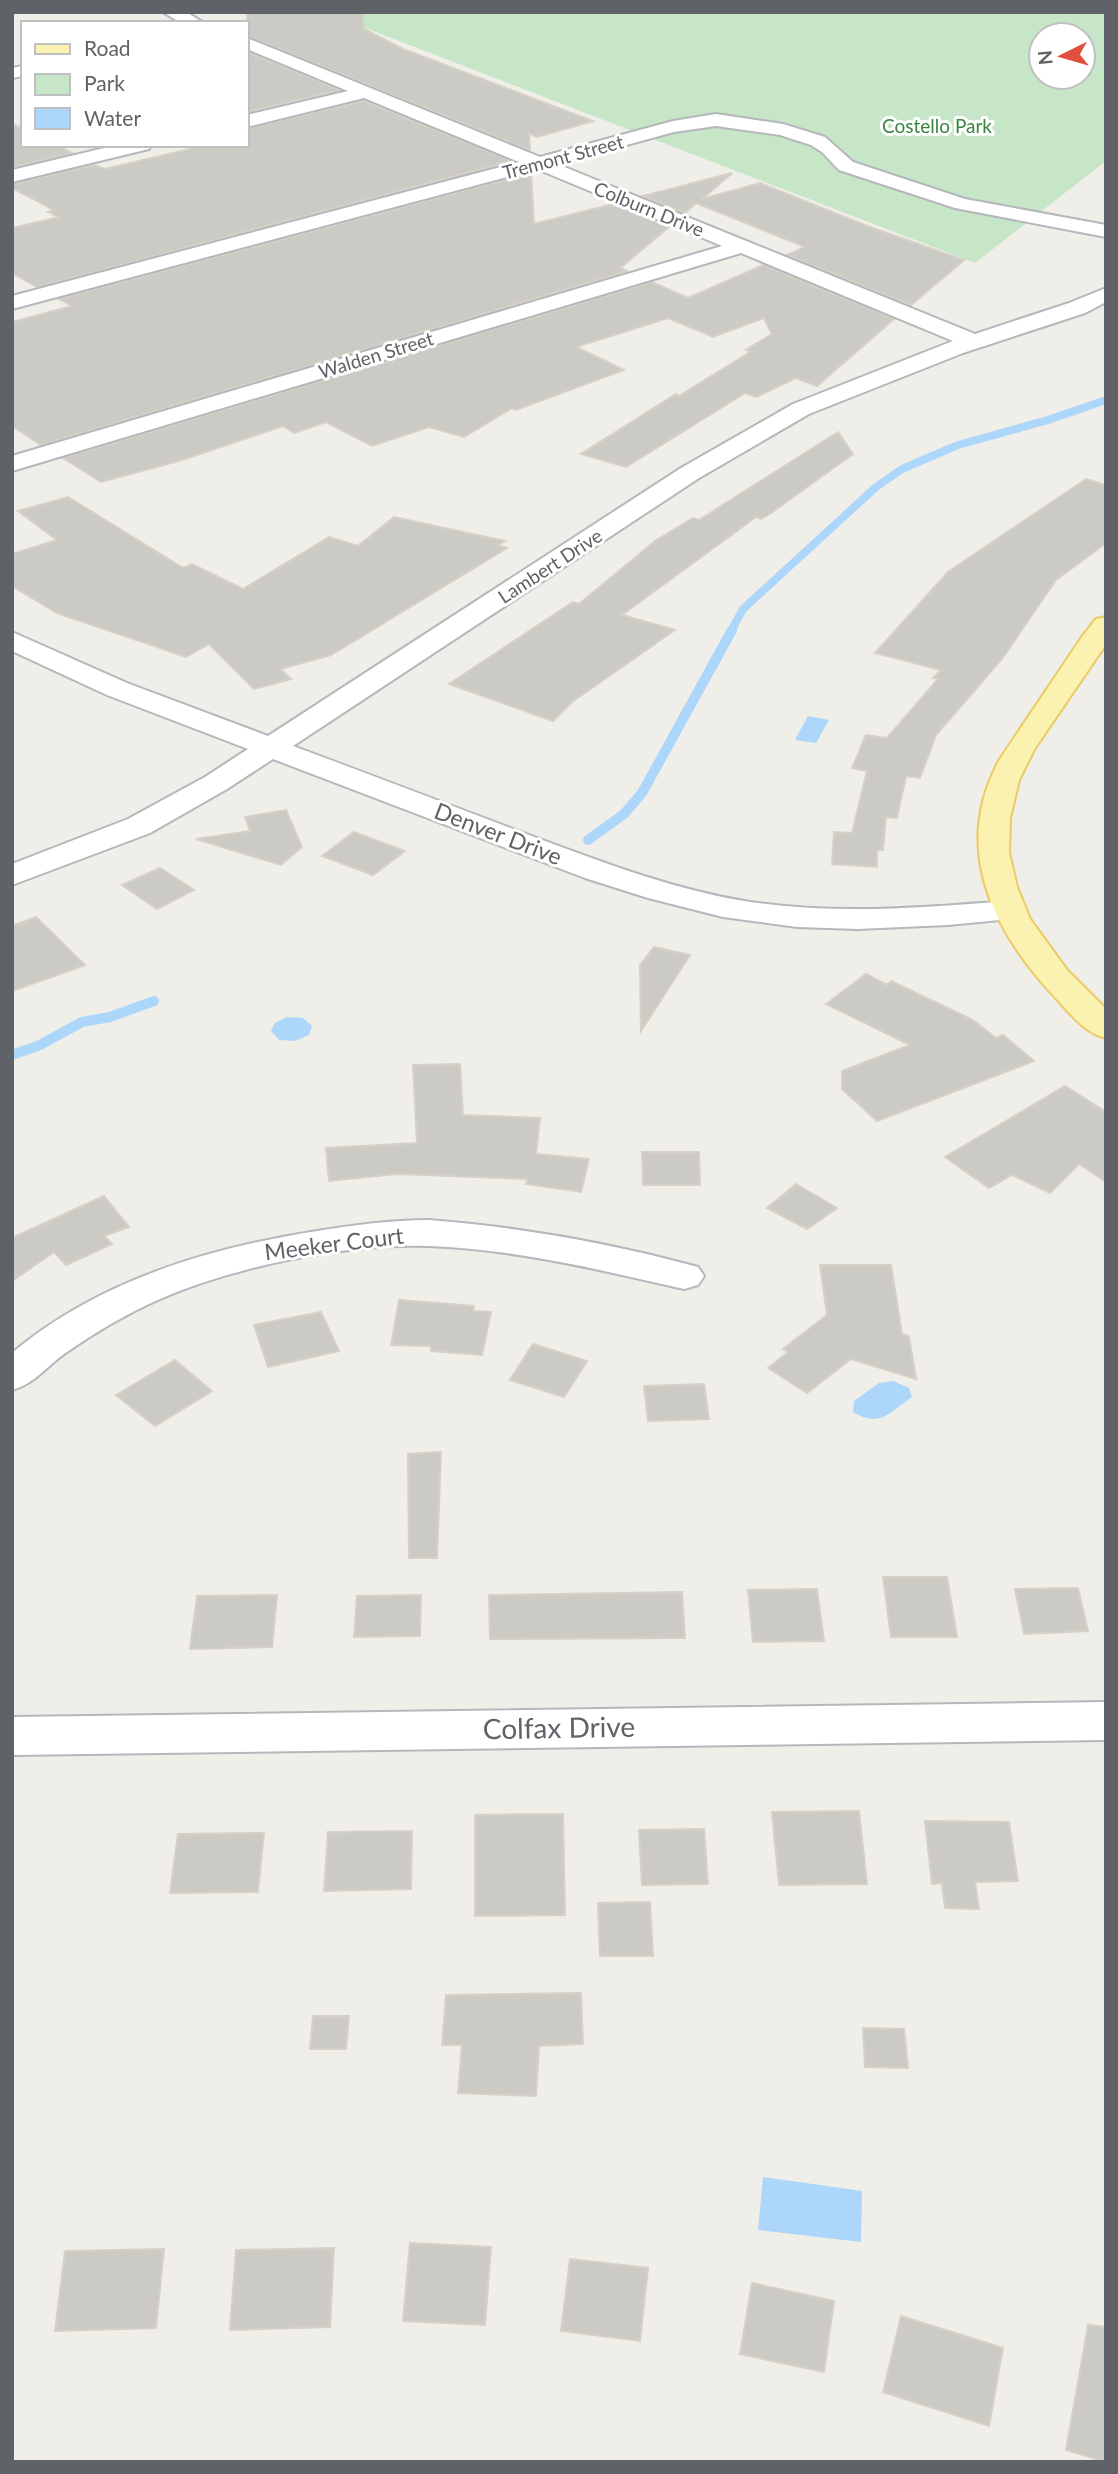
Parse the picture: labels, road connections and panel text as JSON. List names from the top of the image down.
{
  "streets": {
    "street": [
      "Tremont Street",
      "Colburn Drive",
      "Walden Street",
      "Lambert Drive",
      "Denver Drive",
      "Meeker Court",
      "Colfax Drive"
    ]
  },
  "crossings": [
    ["Tremont Street", "Colburn Drive"],
    ["Colburn Drive", "Walden Street"],
    ["Colburn Drive", "Lambert Drive"],
    ["Lambert Drive", "Denver Drive"]
  ],
  "parks": ["Costello Park"],
  "legend": ["Road", "Park", "Water"],
  "north": "left"
}
